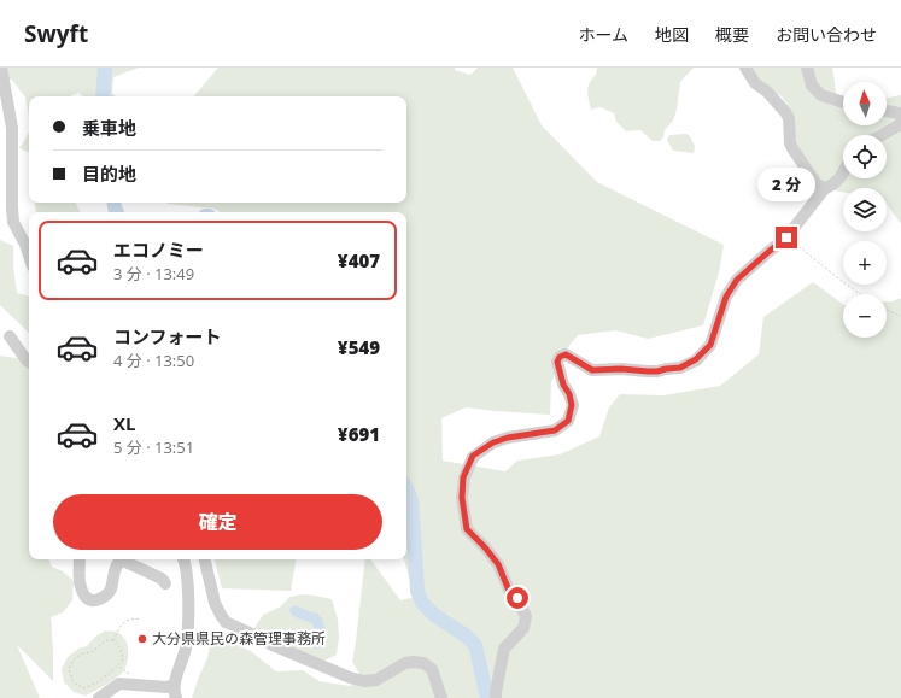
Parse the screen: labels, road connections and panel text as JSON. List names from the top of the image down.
{
  "places": ["大分県県民の森管理事務所"],
  "north": "top",
  "page": {
    "header": "Swyft",
    "nav": [
      "ホーム",
      "地図",
      "概要",
      "お問い合わせ"
    ],
    "map_buttons": ["+", "−"],
    "banner": ["乗車地", "目的地"],
    "bubble": "2 分",
    "list": [
      {
        "name": "エコノミー",
        "note": "3 分 · 13:49",
        "value": "¥407"
      },
      {
        "name": "コンフォート",
        "note": "4 分 · 13:50",
        "value": "¥549"
      },
      {
        "name": "XL",
        "note": "5 分 · 13:51",
        "value": "¥691"
      }
    ],
    "buttons": "確定"
  }
}
